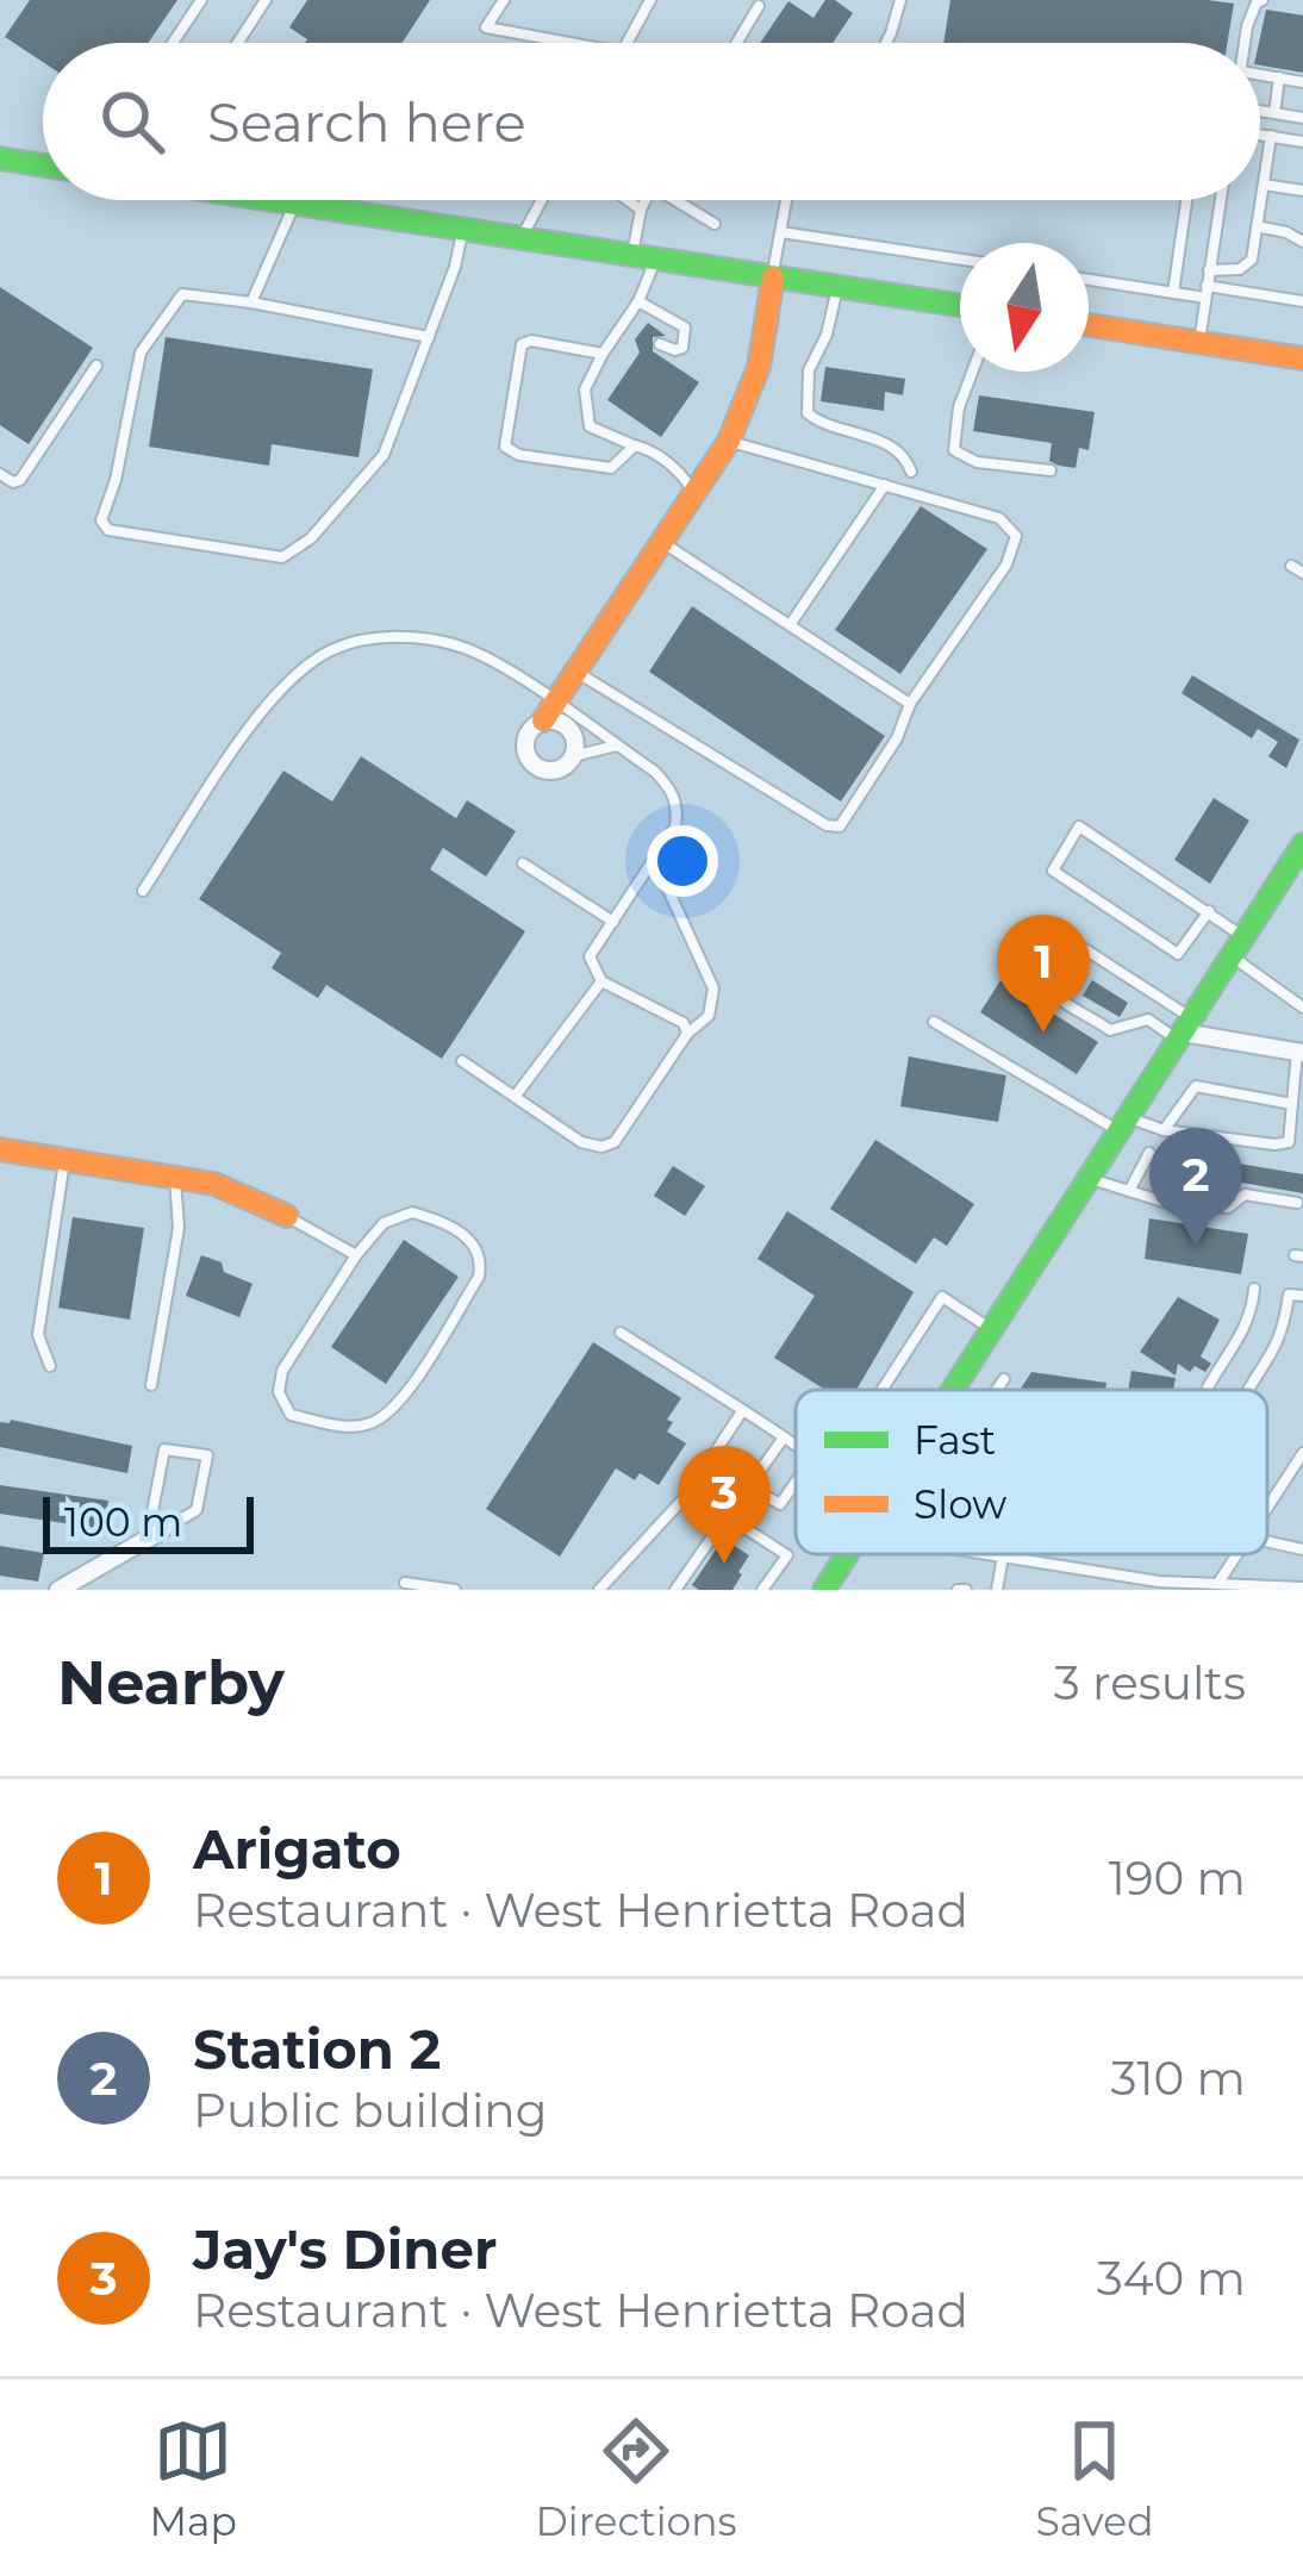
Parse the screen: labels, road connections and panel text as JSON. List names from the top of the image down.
{
  "legend": ["Fast", "Slow"],
  "scale_bar": "100 m",
  "north": "bottom",
  "page": {
    "search": "Search here",
    "pins": ["1", "2", "3"],
    "scale": "100 m",
    "heading": ["Nearby", "3 results"],
    "list": [
      {
        "mark": "1",
        "name": "Arigato",
        "note": "Restaurant · West Henrietta Road",
        "value": "190 m"
      },
      {
        "mark": "2",
        "name": "Station 2",
        "note": "Public building",
        "value": "310 m"
      },
      {
        "mark": "3",
        "name": "Jay's Diner",
        "note": "Restaurant · West Henrietta Road",
        "value": "340 m"
      }
    ],
    "nav": ["Map", "Directions", "Saved"]
  }
}
